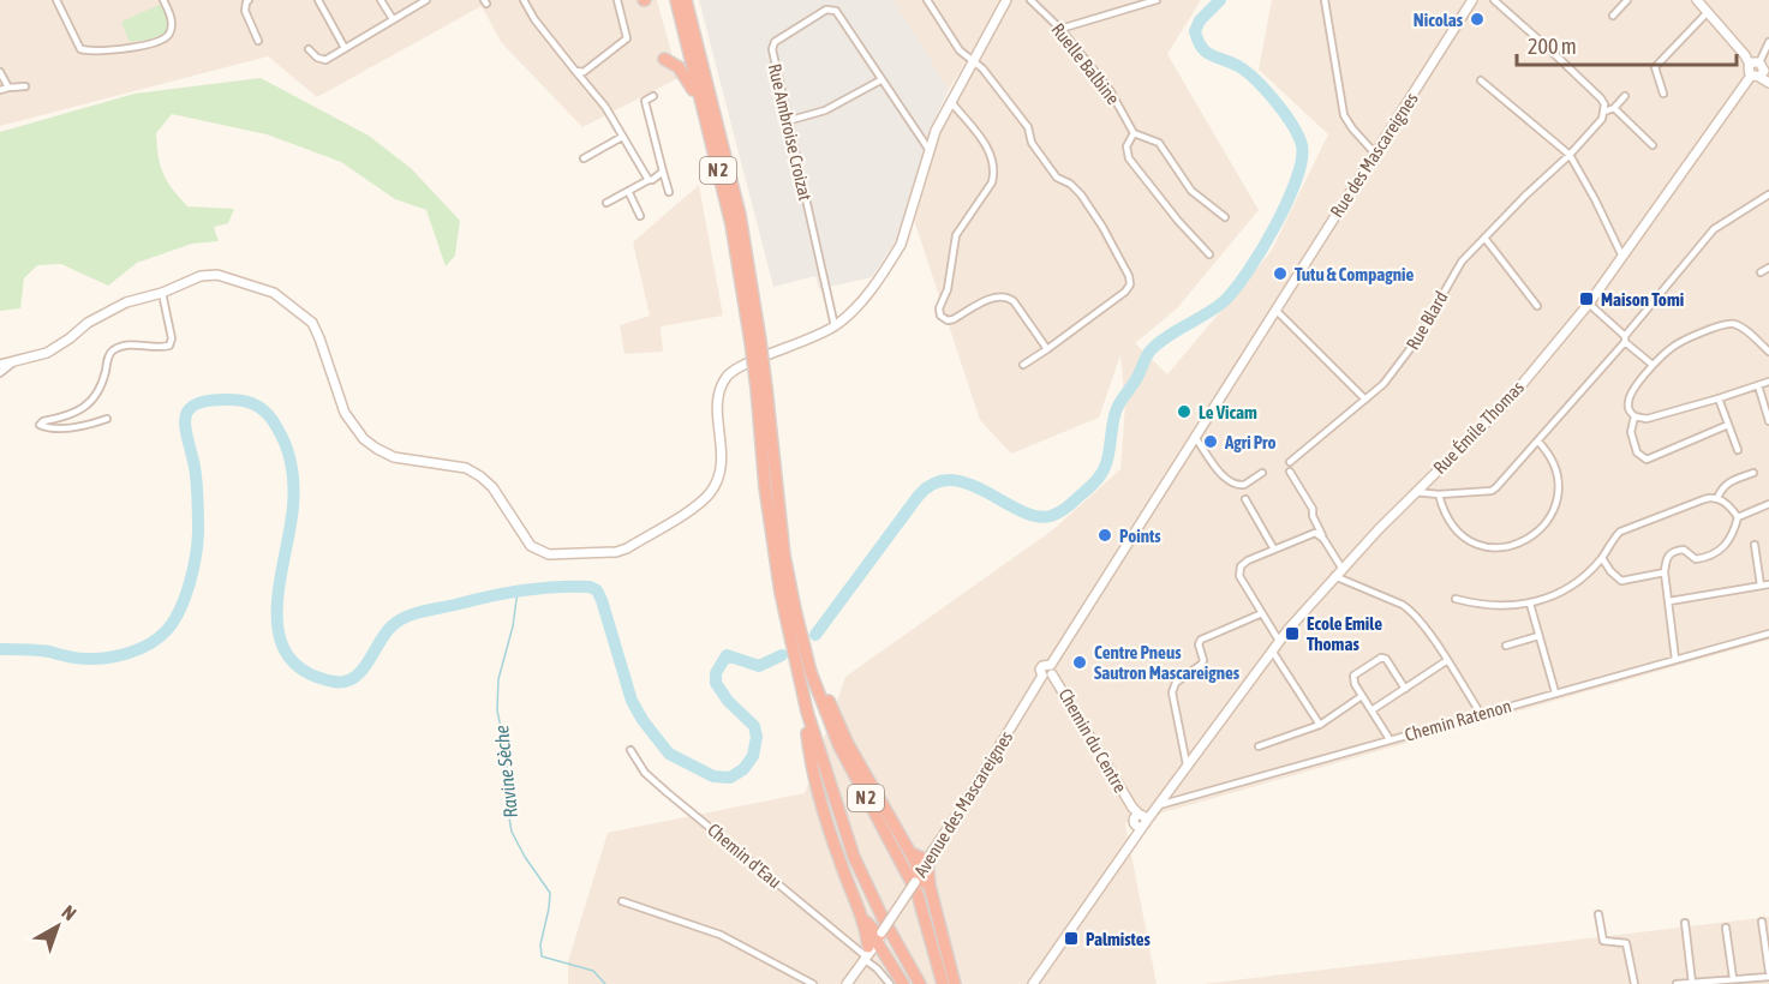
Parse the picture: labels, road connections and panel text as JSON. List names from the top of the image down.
{
  "streets": {
    "highway": ["N 2"],
    "street": [
      "Ruelle Balbine",
      "Rue Ambroise Croizat",
      "Rue des Mascareignes",
      "Rue Blard",
      "Rue Émile Thomas",
      "Chemin Ratenon",
      "Chemin du Centre",
      "Avenue des Mascareignes",
      "Chemin d'Eau"
    ]
  },
  "crossings": [
    ["Rue Émile Thomas", "Chemin Ratenon"],
    ["Chemin du Centre", "Avenue des Mascareignes"],
    ["Avenue des Mascareignes", "Chemin d'Eau"]
  ],
  "water": ["Ravine Sèche"],
  "places": {
    "other": [
      "Nicolas",
      "Tutu & Compagnie",
      "Le Vicam",
      "Agri Pro",
      "Points",
      "Centre Pneus Sautron Mascareignes"
    ],
    "transit": ["Maison Tomi", "Ecole Emile Thomas", "Palmistes"]
  },
  "scale_bar": "200 m",
  "north": "top right"
}
